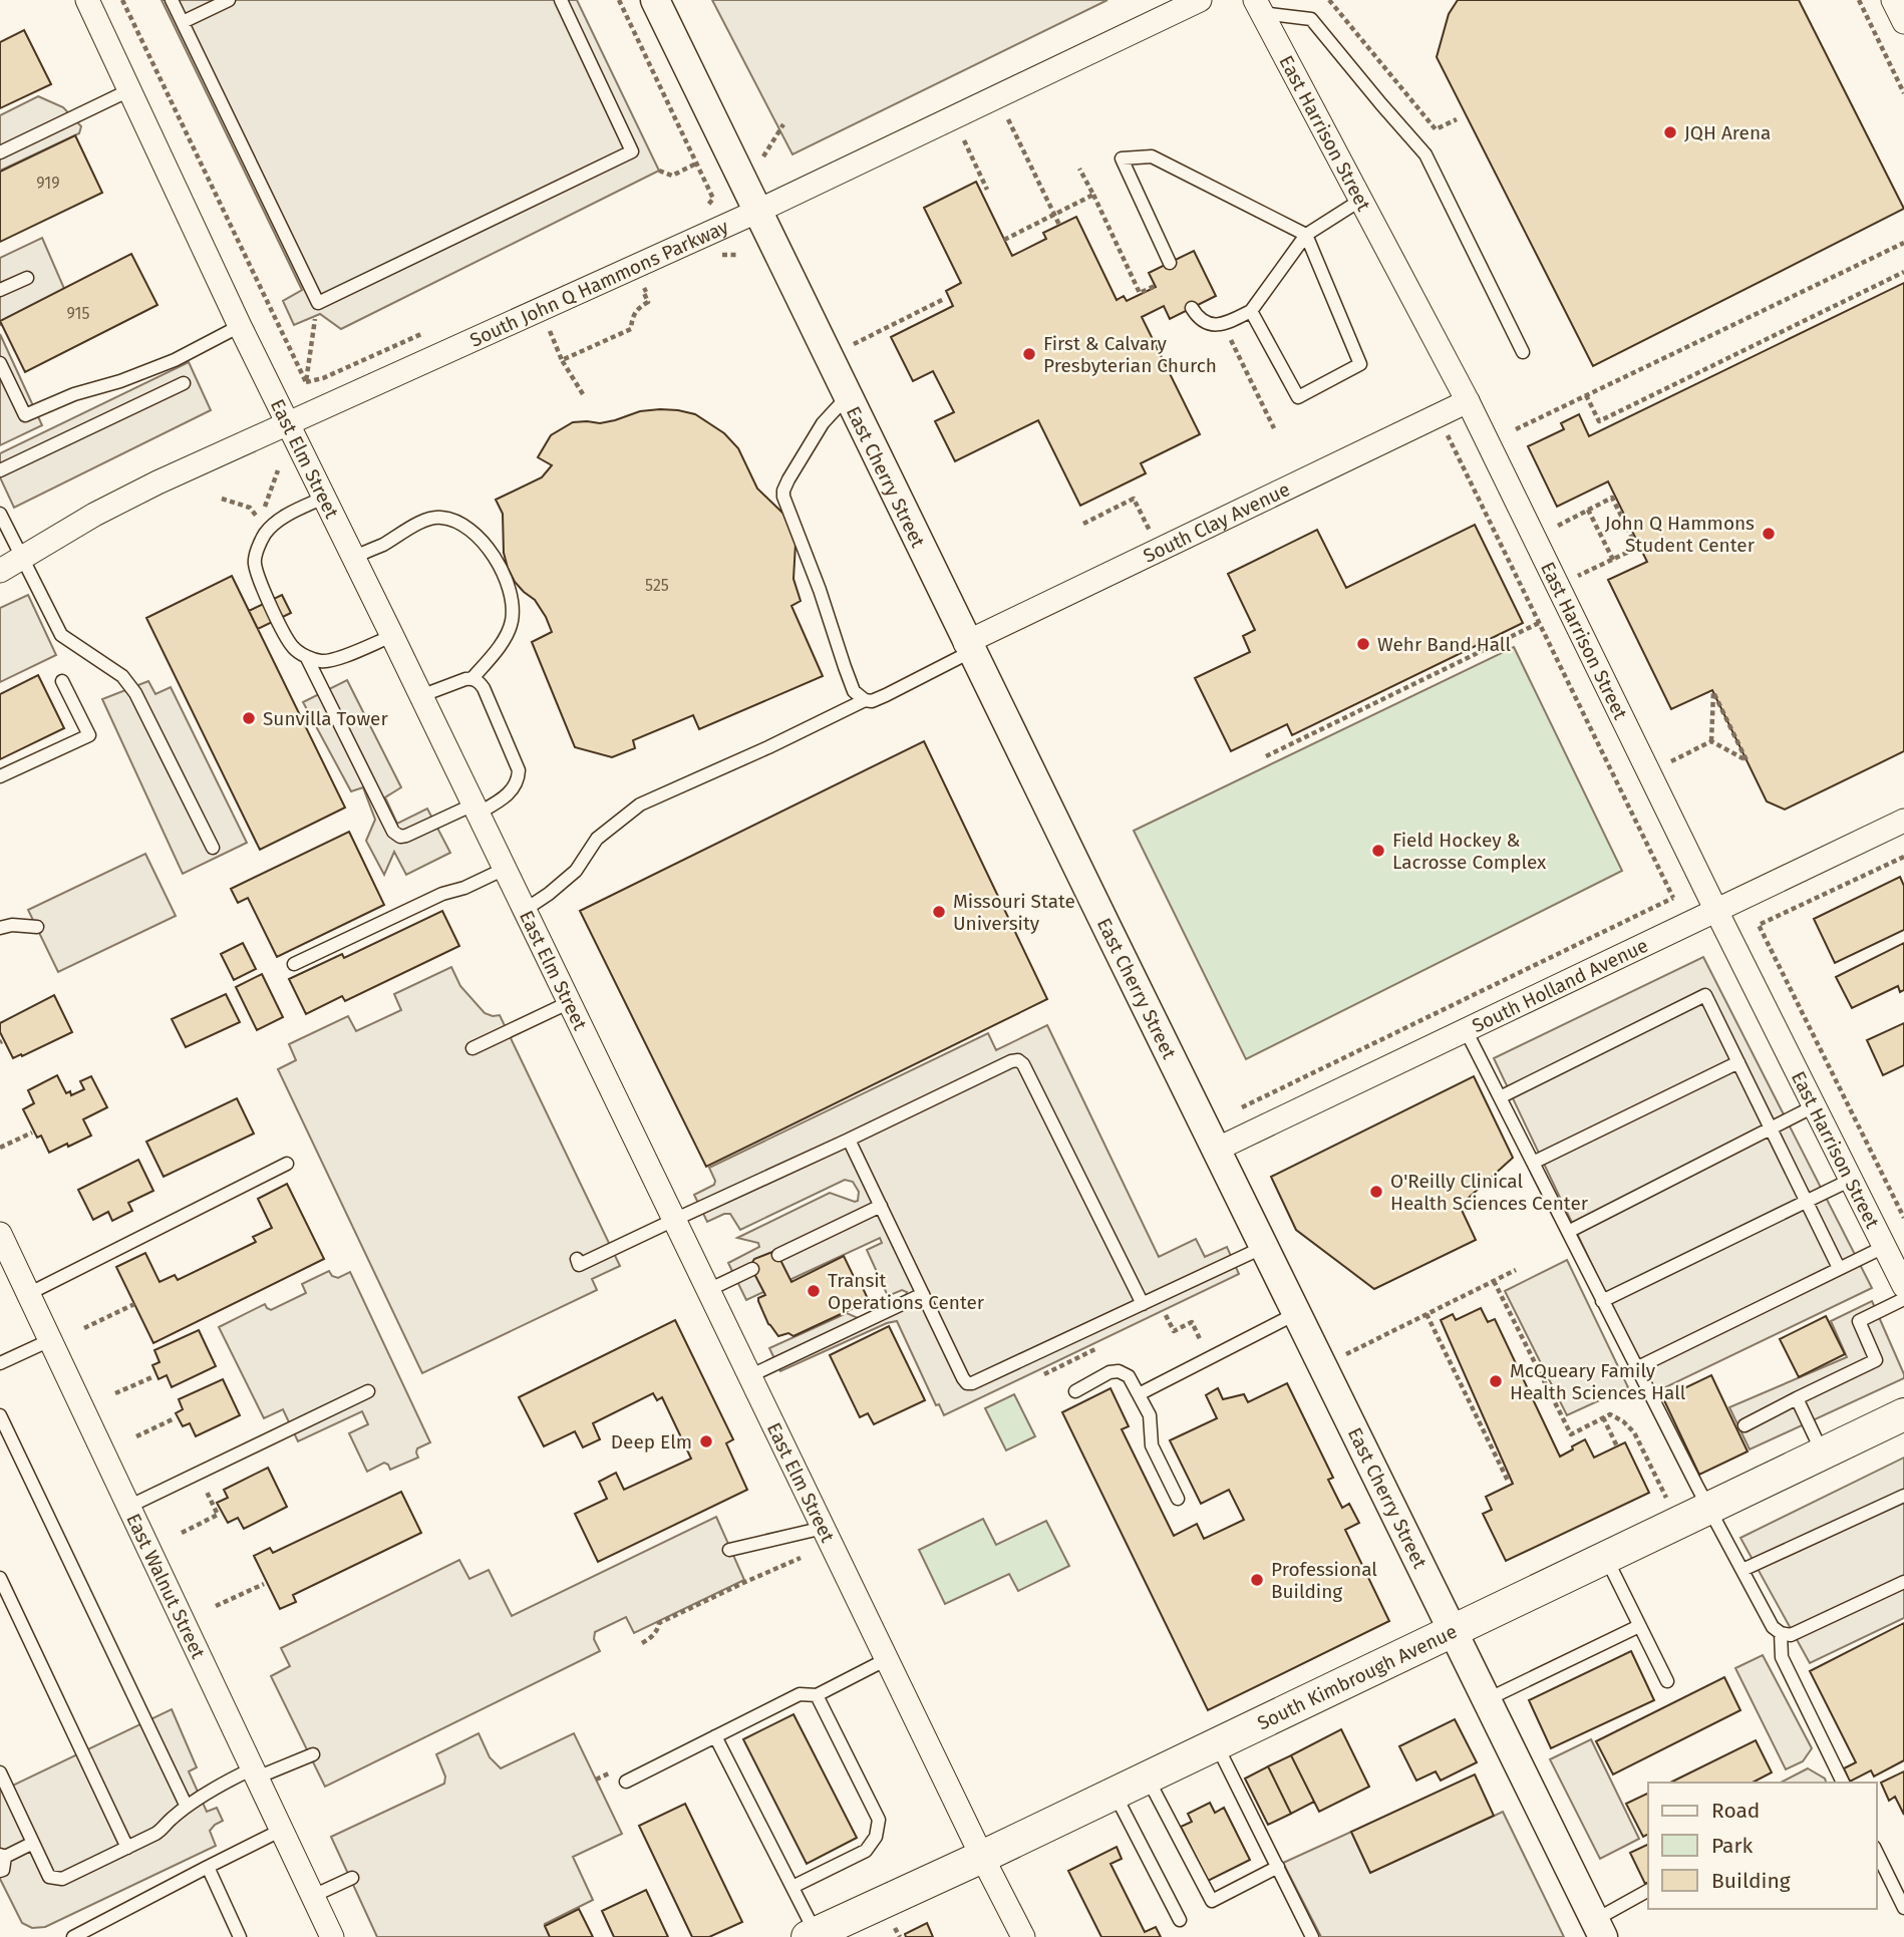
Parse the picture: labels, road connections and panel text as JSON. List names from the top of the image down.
{
  "streets": {
    "main road": ["South Kimbrough Avenue"],
    "street": [
      "East Harrison Street",
      "South John Q Hammons Parkway",
      "East Elm Street",
      "East Cherry Street",
      "South Clay Avenue",
      "South Holland Avenue",
      "East Walnut Street"
    ]
  },
  "crossings": [
    ["East Harrison Street", "South Clay Avenue"],
    ["East Harrison Street", "South Holland Avenue"],
    ["South John Q Hammons Parkway", "East Elm Street"],
    ["South John Q Hammons Parkway", "East Cherry Street"],
    ["East Elm Street", "South Kimbrough Avenue"],
    ["East Cherry Street", "South Clay Avenue"],
    ["East Cherry Street", "South Holland Avenue"],
    ["East Cherry Street", "South Kimbrough Avenue"]
  ],
  "places": [
    "JQH Arena",
    "First & Calvary Presbyterian Church",
    "John Q Hammons Student Center",
    "Wehr Band Hall",
    "Sunvilla Tower",
    "Field Hockey & Lacrosse Complex",
    "Missouri State University",
    "O'Reilly Clinical Health Sciences Center",
    "Transit Operations Center",
    "McQueary Family Health Sciences Hall",
    "Deep Elm",
    "Professional Building"
  ],
  "house_numbers": ["919", "915", "525"],
  "legend": ["Road", "Park", "Building"]
}
